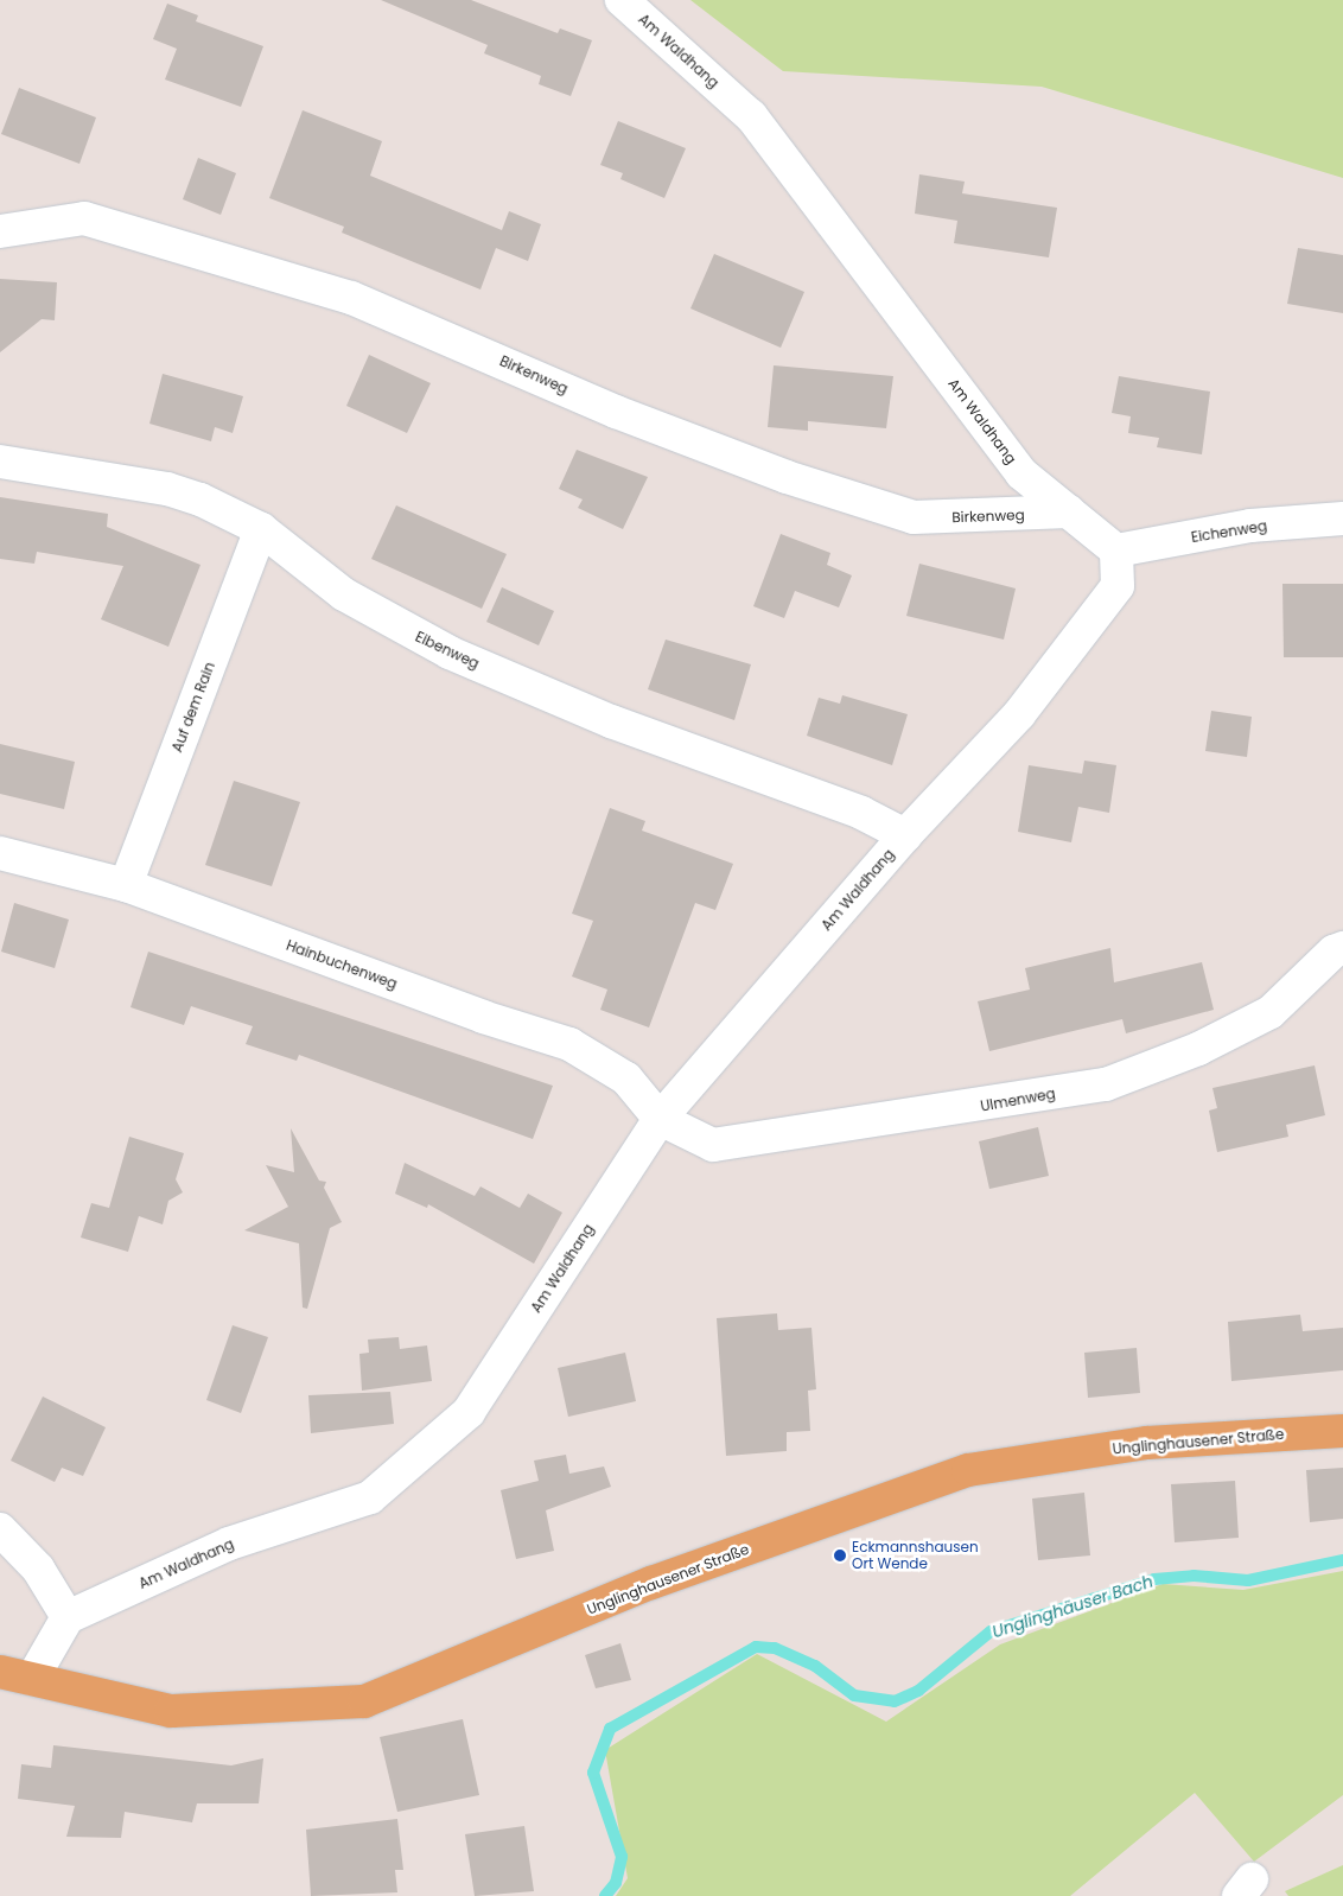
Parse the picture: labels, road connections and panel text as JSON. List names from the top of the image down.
{
  "streets": {
    "main road": ["Unglinghausener Straße"],
    "street": [
      "Am Waldhang",
      "Birkenweg",
      "Eichenweg",
      "Eibenweg",
      "Auf dem Rain",
      "Hainbuchenweg",
      "Ulmenweg"
    ]
  },
  "crossings": [
    ["Am Waldhang", "Birkenweg"],
    ["Am Waldhang", "Eichenweg"],
    ["Am Waldhang", "Eibenweg"],
    ["Am Waldhang", "Hainbuchenweg"],
    ["Am Waldhang", "Ulmenweg"],
    ["Eibenweg", "Auf dem Rain"],
    ["Auf dem Rain", "Hainbuchenweg"],
    ["Hainbuchenweg", "Ulmenweg"]
  ],
  "water": ["Unglinghäuser Bach"],
  "places": ["Eckmannshausen Ort Wende"]
}
